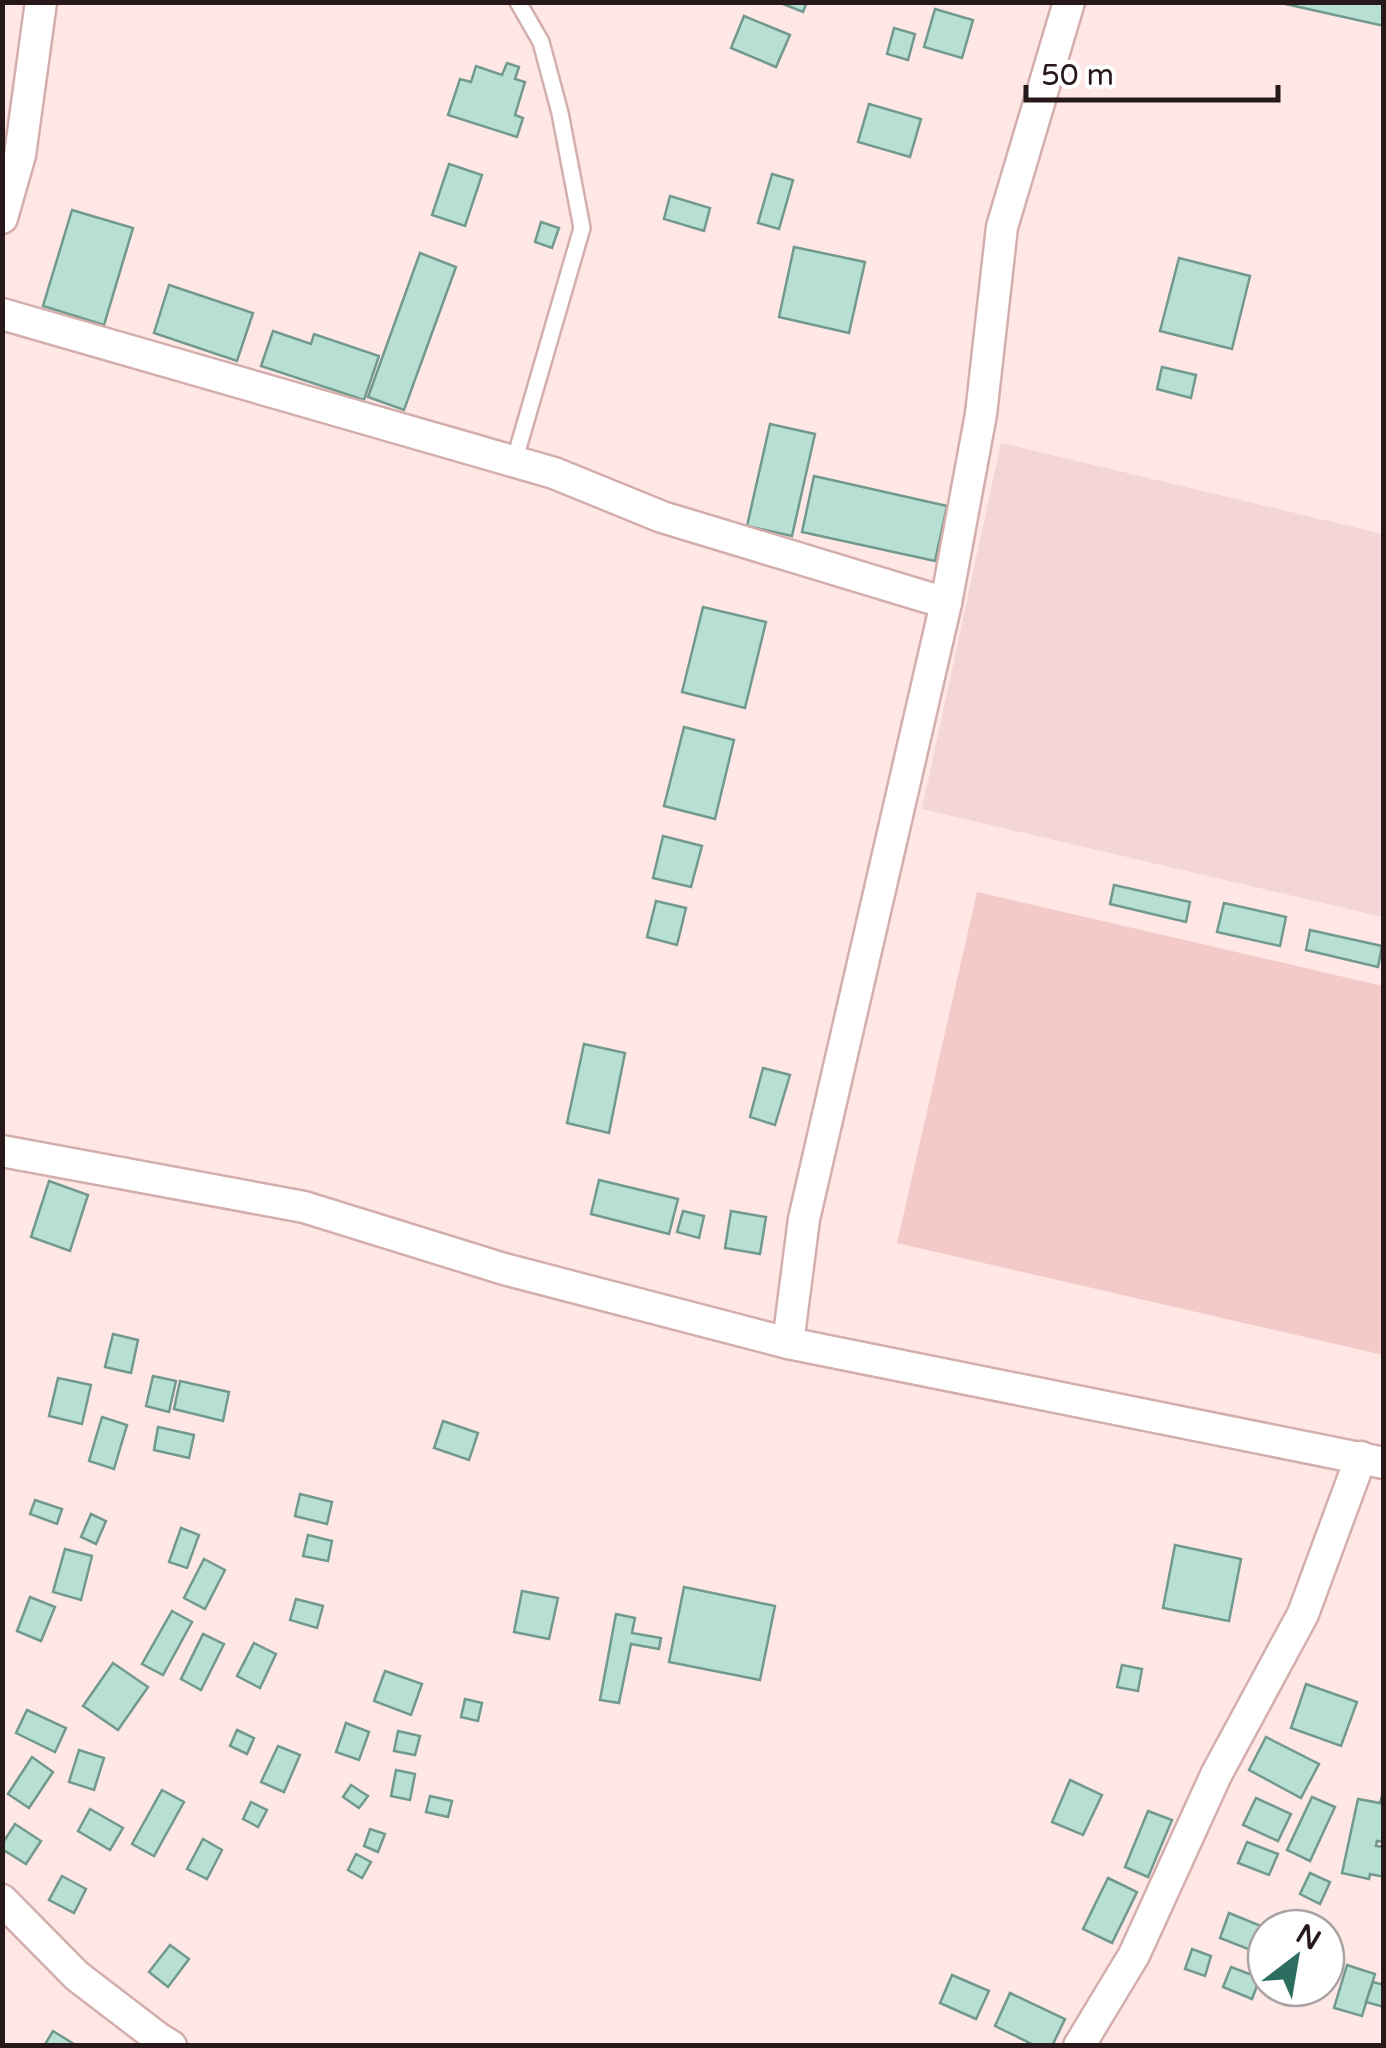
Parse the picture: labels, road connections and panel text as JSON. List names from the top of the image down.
{
  "scale_bar": "50 m",
  "north": "top right"
}
